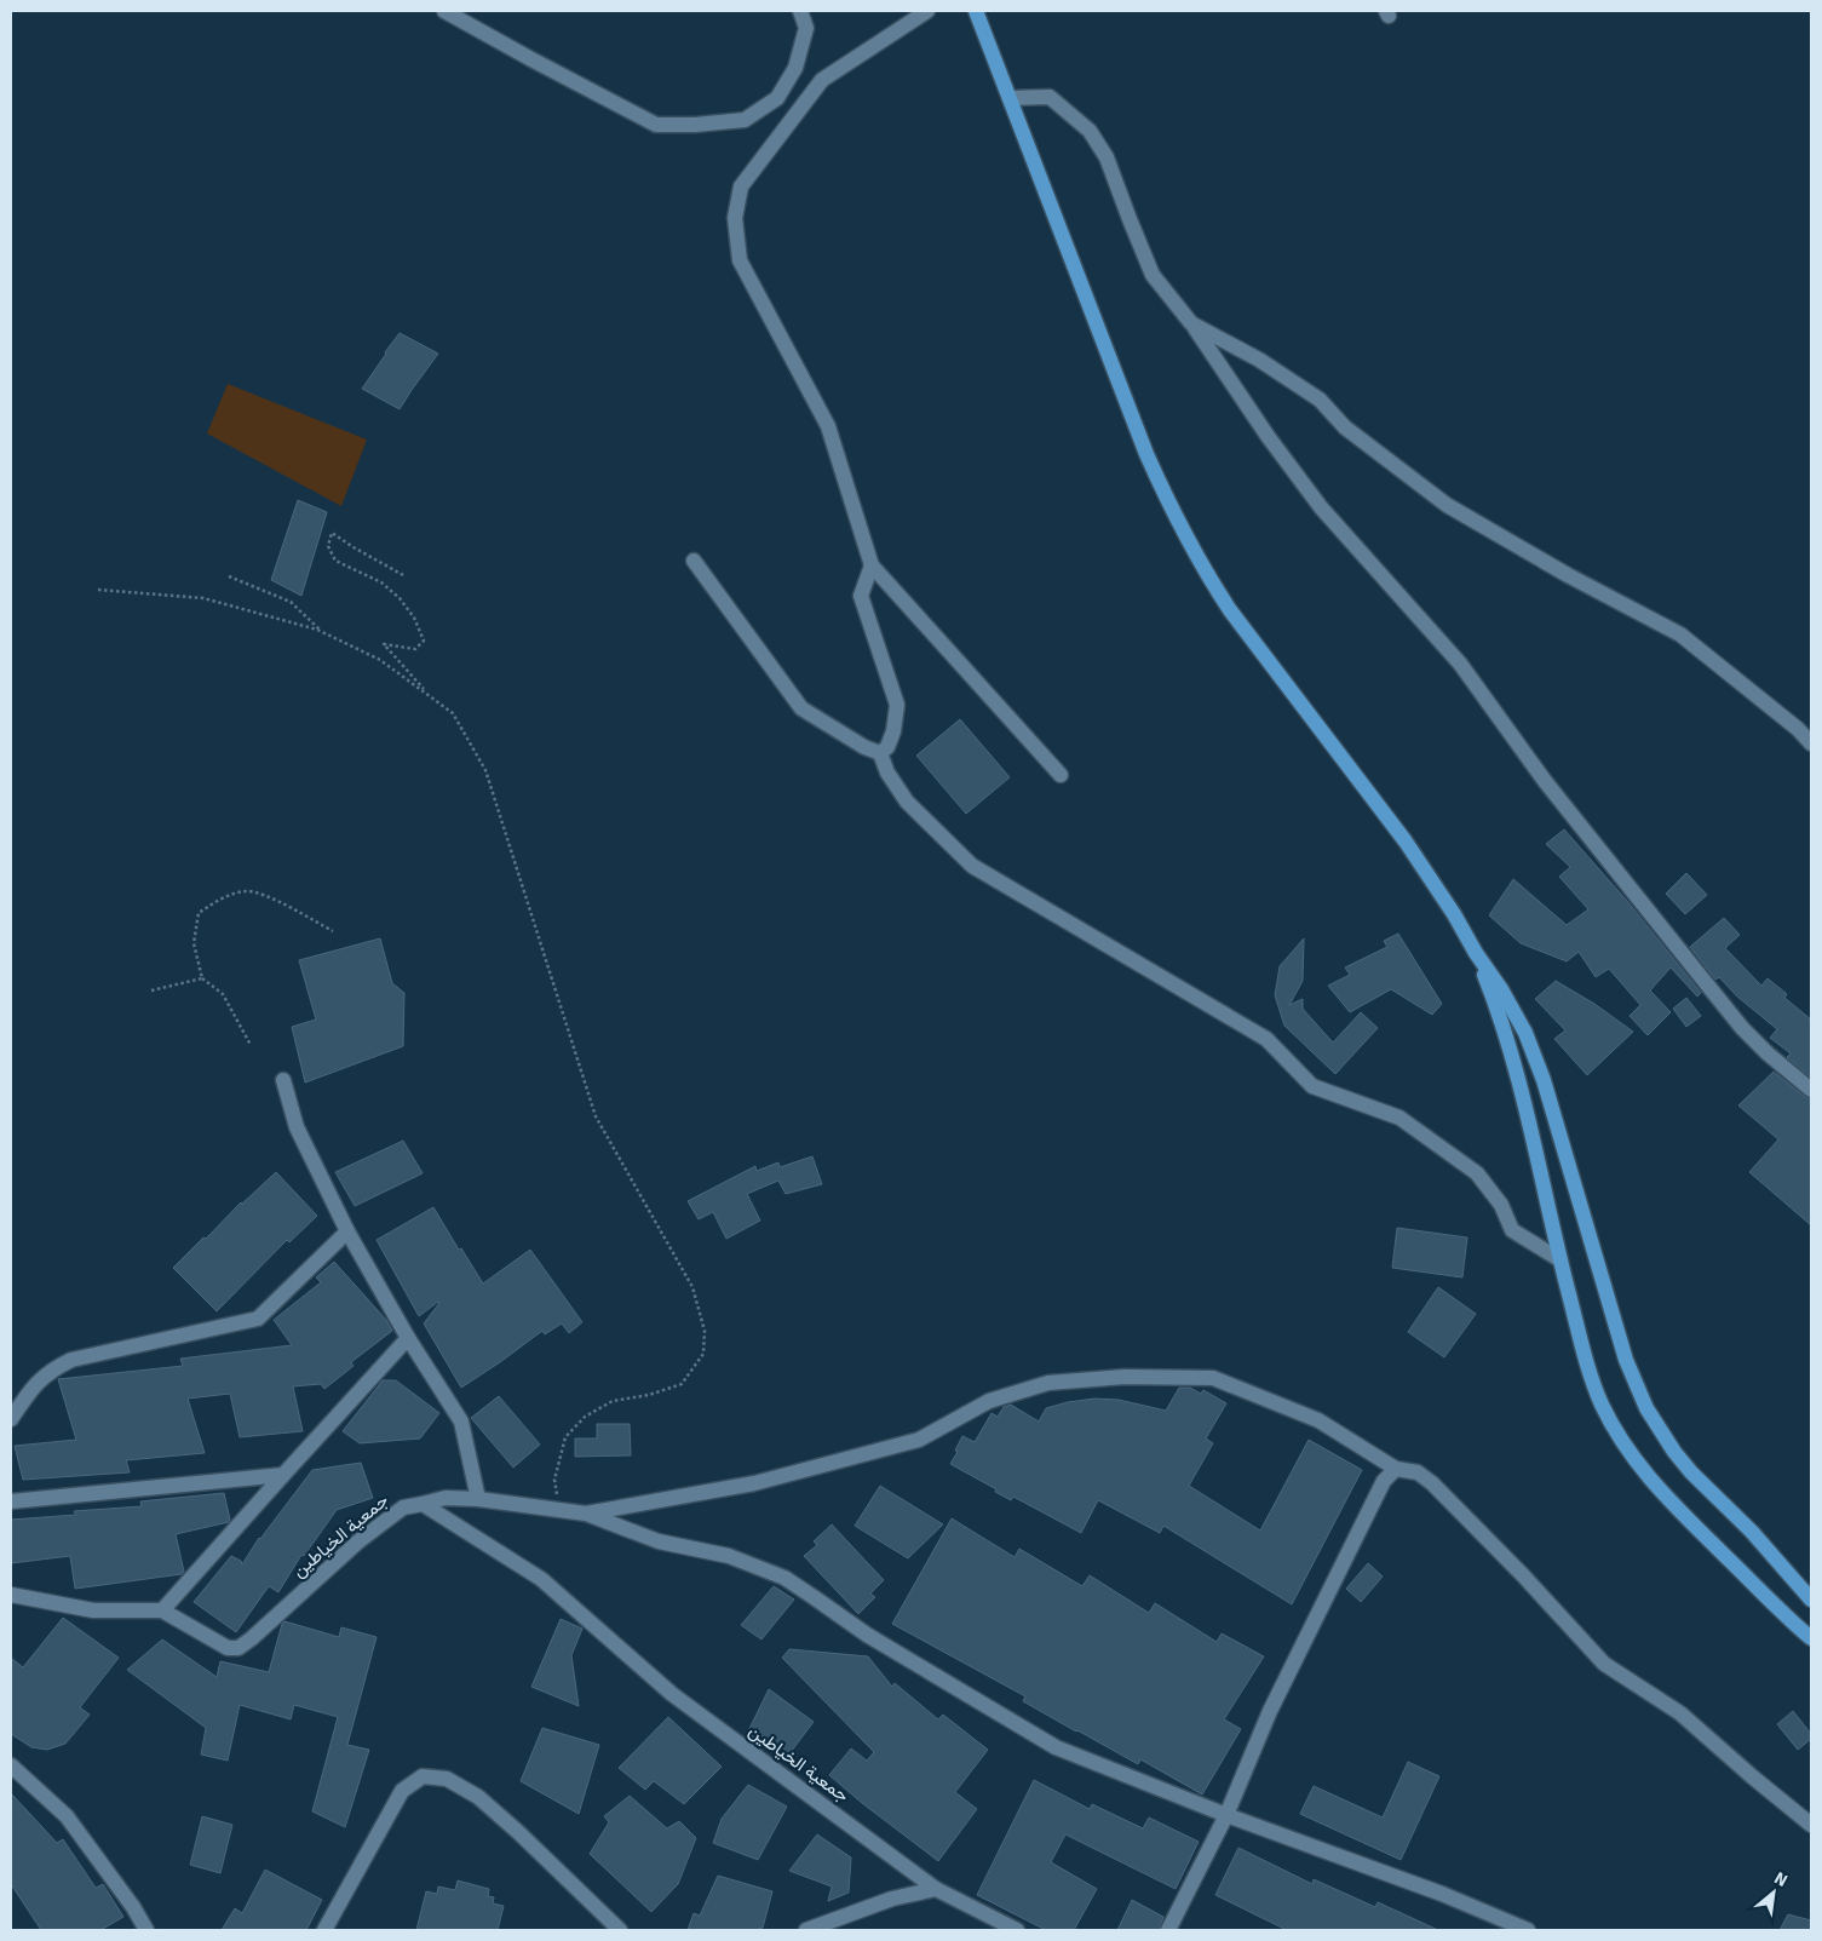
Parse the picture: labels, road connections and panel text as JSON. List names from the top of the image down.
{
  "streets": {
    "street": ["جمعية الخياطين"]
  },
  "north": "top right"
}
